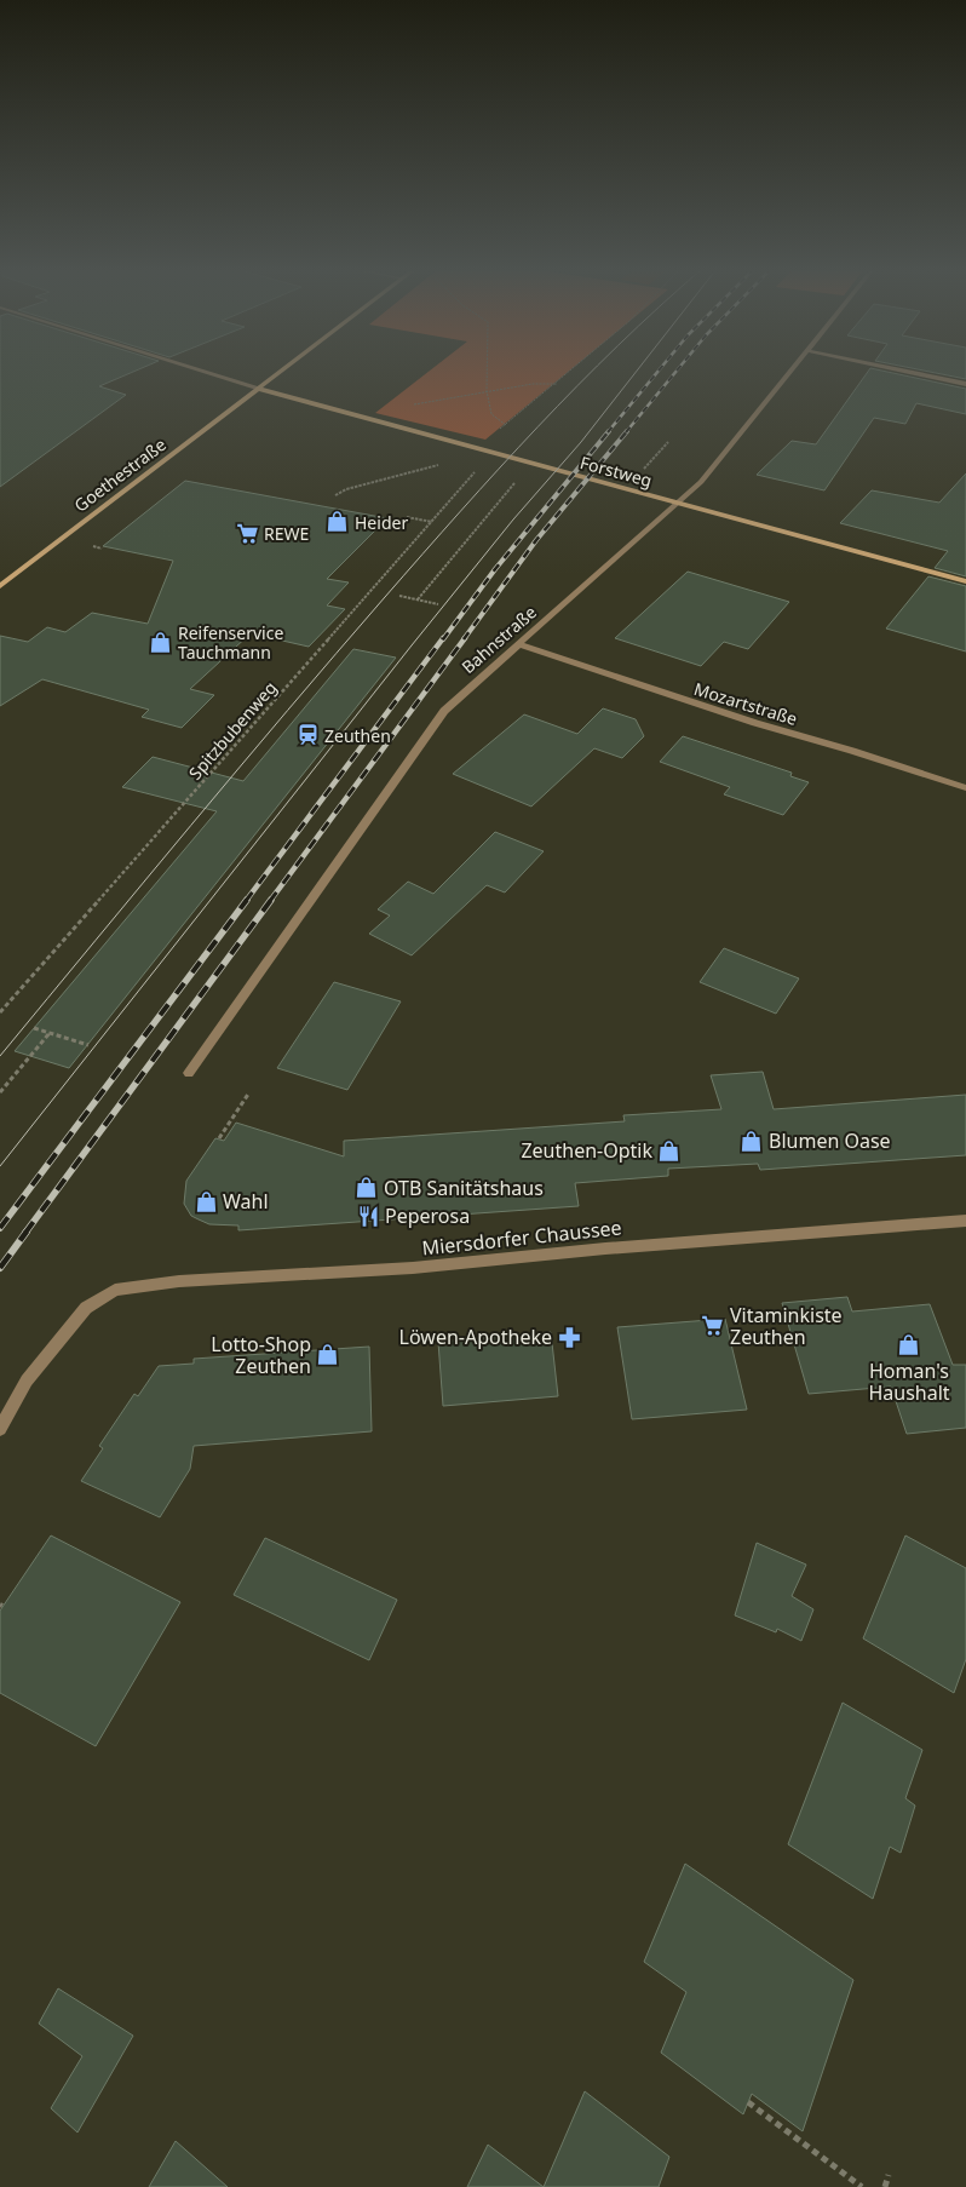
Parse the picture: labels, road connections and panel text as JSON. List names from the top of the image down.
{
  "streets": {
    "main road": ["Forstweg", "Goethestraße"],
    "street": ["Bahnstraße", "Mozartstraße", "Miersdorfer Chaussee"],
    "path": ["Spitzbubenweg"]
  },
  "crossings": [
    ["Forstweg", "Goethestraße"],
    ["Forstweg", "Bahnstraße"],
    ["Bahnstraße", "Mozartstraße"]
  ],
  "places": {
    "shop": [
      "Heider",
      "Reifenservice Tauchmann",
      "Blumen Oase",
      "Zeuthen-Optik",
      "OTB Sanitätshaus",
      "Wahl",
      "Homan's Haushalt",
      "Lotto-Shop Zeuthen"
    ],
    "supermarket": ["REWE", "Vitaminkiste Zeuthen"],
    "station": ["Zeuthen"],
    "restaurant": ["Peperosa"],
    "pharmacy": ["Löwen-Apotheke"]
  }
}
